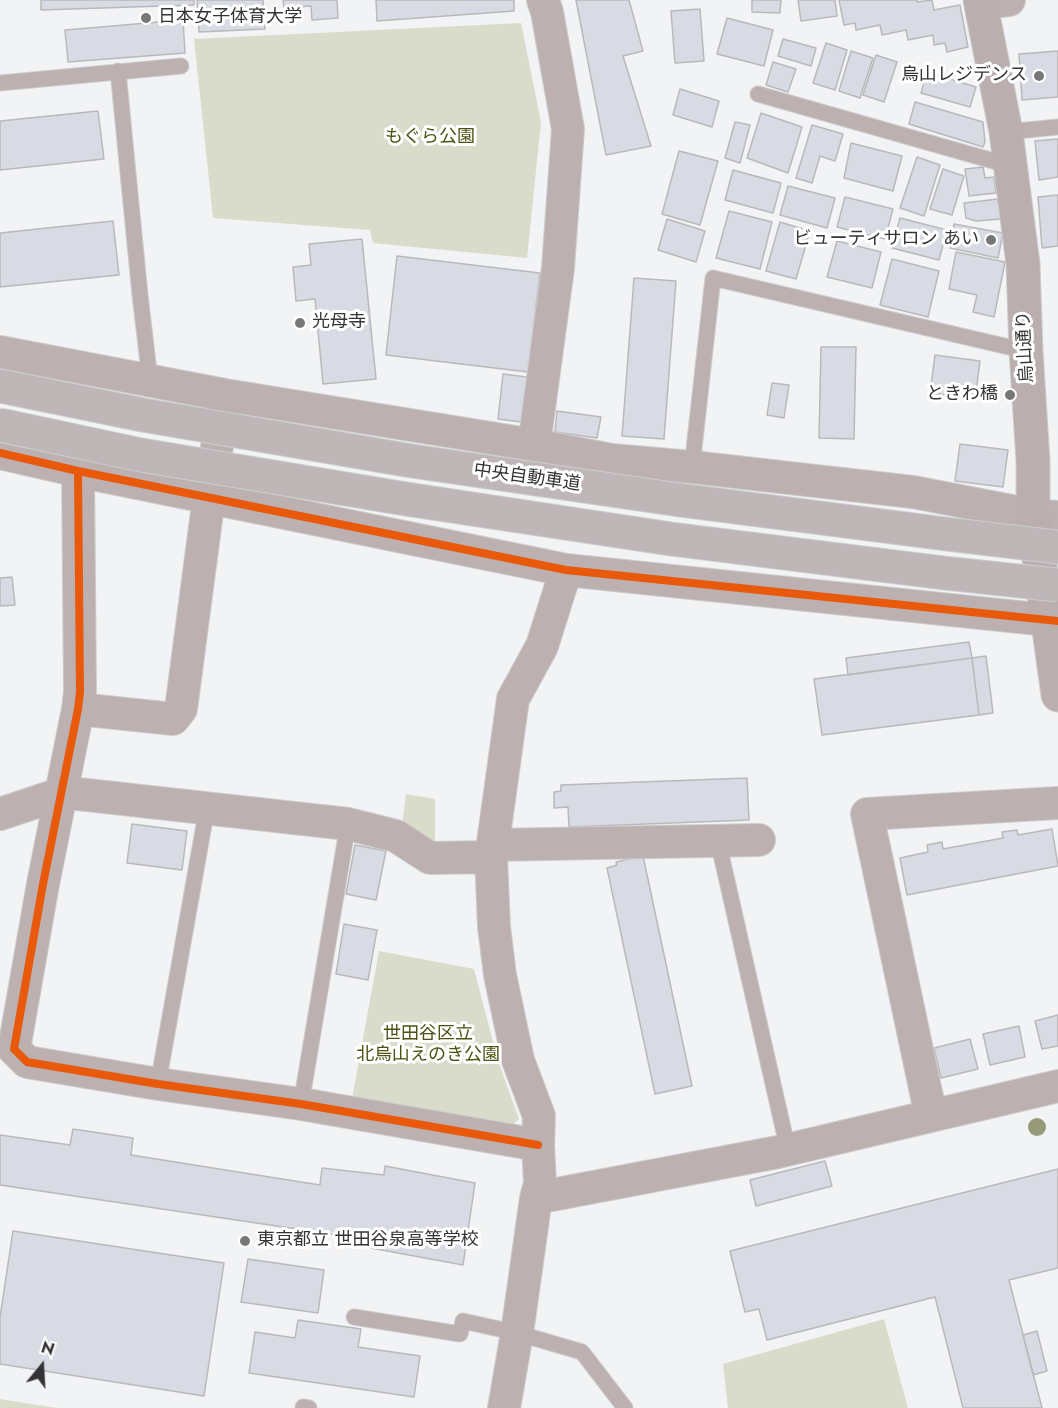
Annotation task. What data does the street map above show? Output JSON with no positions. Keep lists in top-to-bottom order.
{
  "streets": {
    "highway": ["中央自動車道"],
    "street": ["烏山通り"]
  },
  "parks": ["もぐら公園", "世田谷区立 北烏山えのき公園"],
  "places": [
    "日本女子体育大学",
    "烏山レジデンス",
    "ビューティサロン あい",
    "光母寺",
    "ときわ橋",
    "東京都立 世田谷泉高等学校"
  ],
  "north": "top"
}
